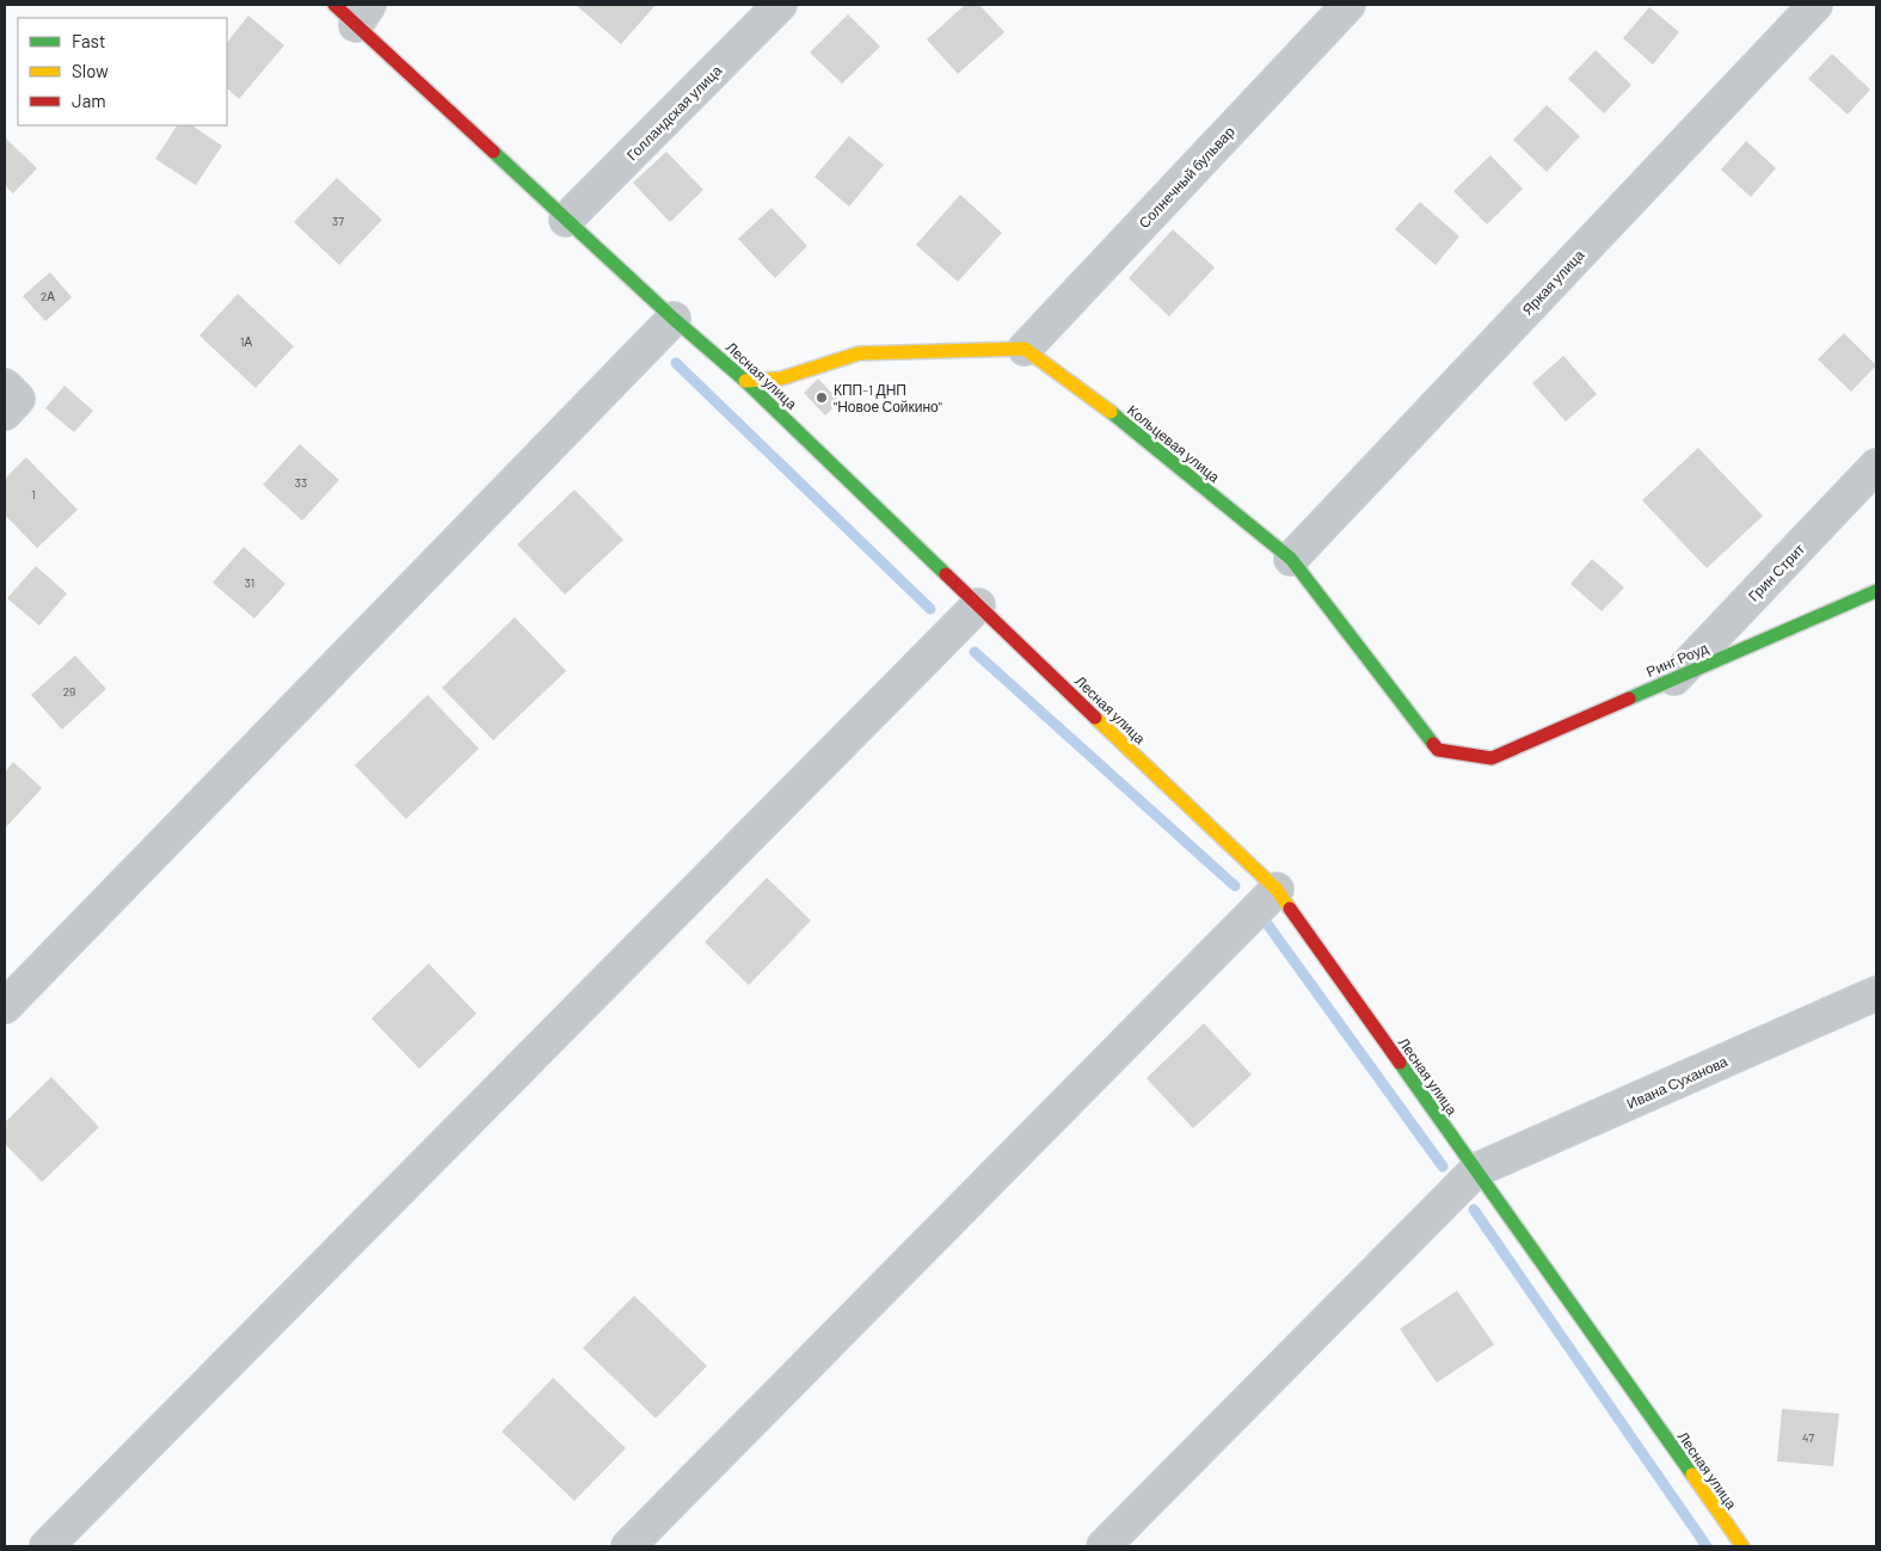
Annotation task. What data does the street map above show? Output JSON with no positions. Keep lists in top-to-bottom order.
{
  "streets": {
    "street": [
      "Голландская улица",
      "Солнечный бульвар",
      "Яркая улица",
      "Лесная улица",
      "Кольцевая улица",
      "Грин Стрит",
      "Ринг Роуд",
      "Ивана Суханова"
    ]
  },
  "crossings": [
    ["Голландская улица", "Лесная улица"],
    ["Солнечный бульвар", "Кольцевая улица"],
    ["Яркая улица", "Кольцевая улица"],
    ["Лесная улица", "Ивана Суханова"],
    ["Кольцевая улица", "Ринг Роуд"],
    ["Грин Стрит", "Ринг Роуд"]
  ],
  "places": ["КПП-1 ДНП \"Новое Сойкино\""],
  "house_numbers": [
    "37",
    "2А",
    "1А",
    "33",
    "1",
    "31",
    "29",
    "47"
  ],
  "legend": ["Fast", "Slow", "Jam"]
}
